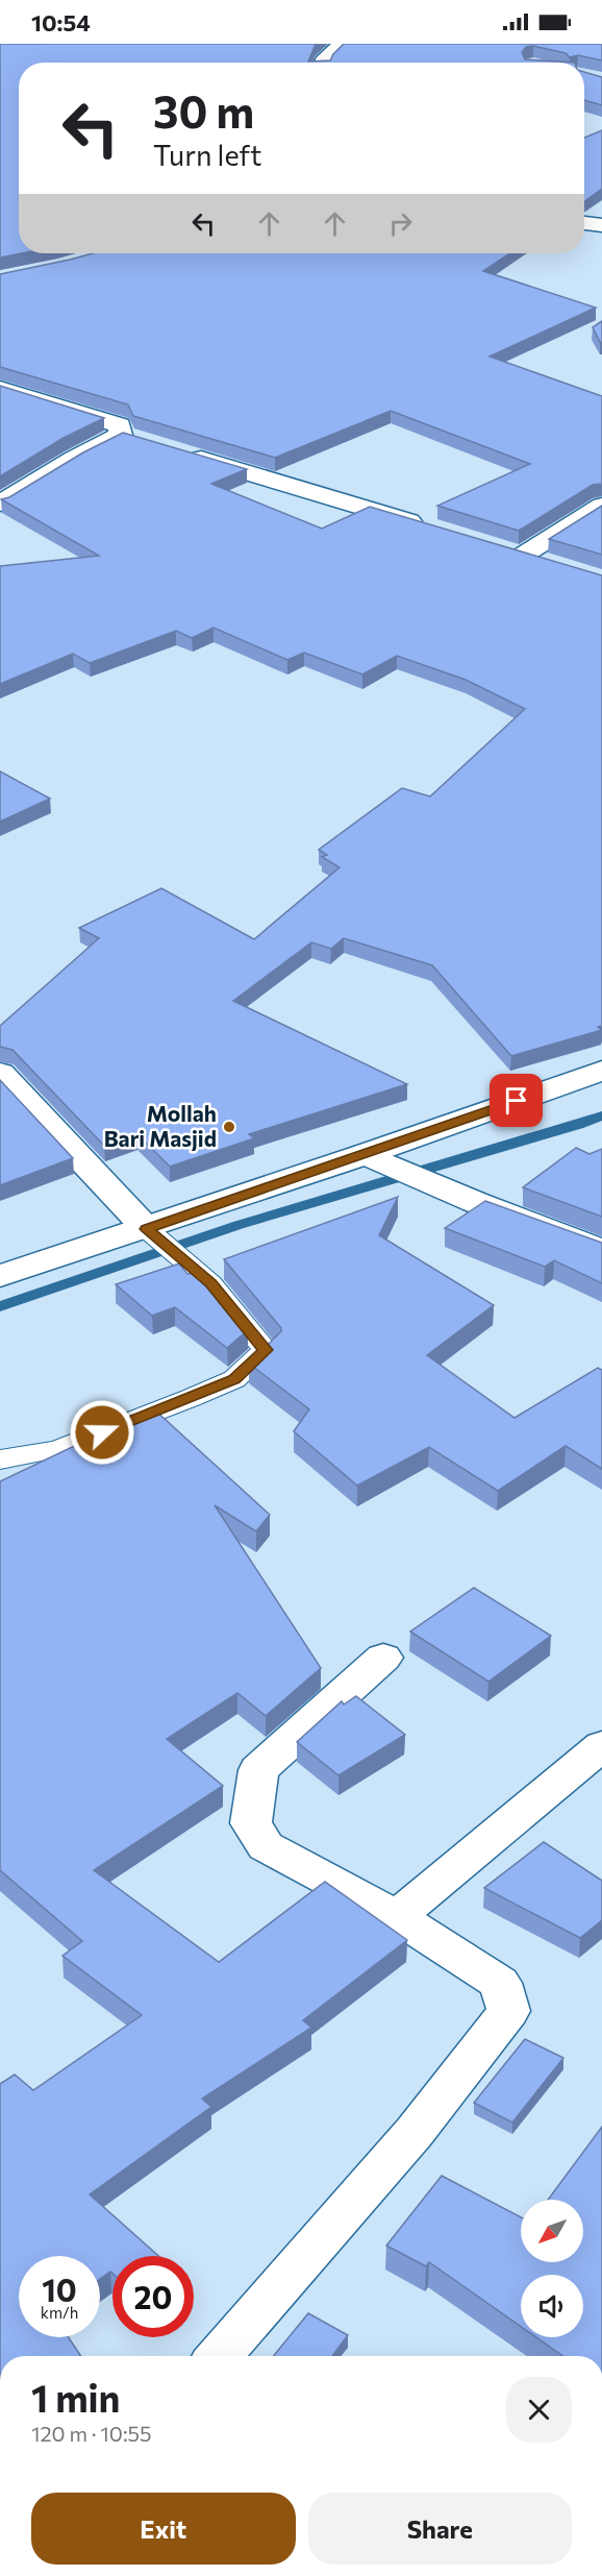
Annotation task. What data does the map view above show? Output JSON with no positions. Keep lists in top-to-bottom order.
{
  "places": ["Mollah Bari Masjid"],
  "north": "bottom left",
  "page": {
    "status": "10:54",
    "turn": ["30 m", "Turn left"],
    "speed": "10 km/h",
    "limit": "20",
    "heading": ["1 min", "120 m · 10:55"],
    "buttons": ["Exit", "Share"]
  }
}
